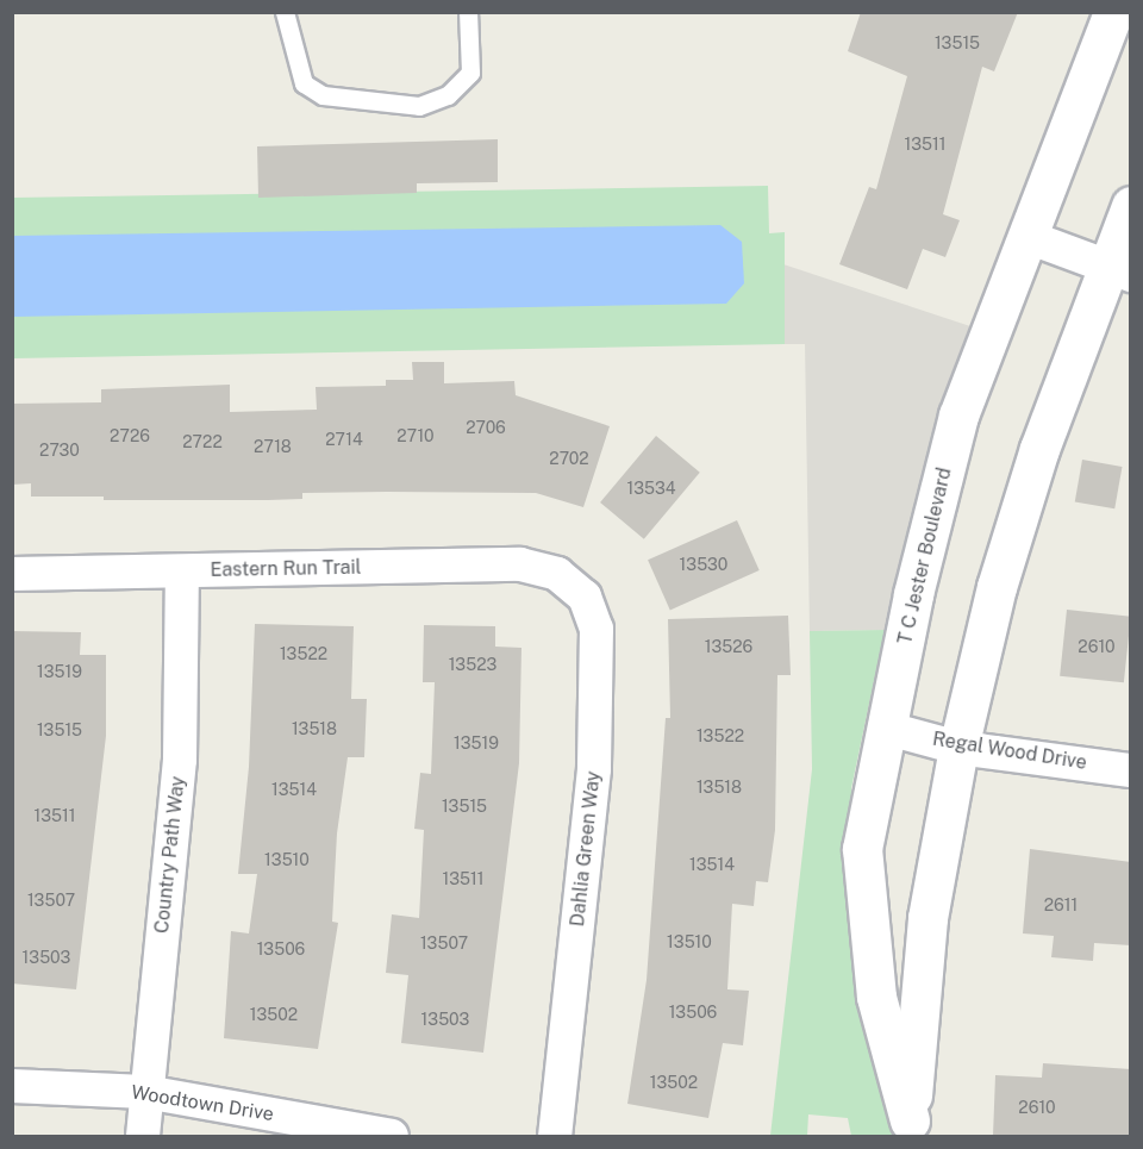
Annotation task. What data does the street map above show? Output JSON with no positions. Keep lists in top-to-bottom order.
{
  "streets": {
    "street": [
      "T C Jester Boulevard",
      "Eastern Run Trail",
      "Regal Wood Drive",
      "Dahlia Green Way",
      "Country Path Way",
      "Woodtown Drive"
    ]
  },
  "crossings": [
    ["T C Jester Boulevard", "Regal Wood Drive"],
    ["Eastern Run Trail", "Dahlia Green Way"],
    ["Eastern Run Trail", "Country Path Way"],
    ["Country Path Way", "Woodtown Drive"]
  ],
  "house_numbers": [
    "13515",
    "13511",
    "2706",
    "2726",
    "2710",
    "2714",
    "2722",
    "2718",
    "2730",
    "2702",
    "13534",
    "13530",
    "13526",
    "2610",
    "13522",
    "13523",
    "13519",
    "13518",
    "13515",
    "13522",
    "13519",
    "13518",
    "13514",
    "13515",
    "13511",
    "13510",
    "13514",
    "13511",
    "13507",
    "2611",
    "13510",
    "13507",
    "13506",
    "13503",
    "13506",
    "13502",
    "13503",
    "13502",
    "2610"
  ]
}
